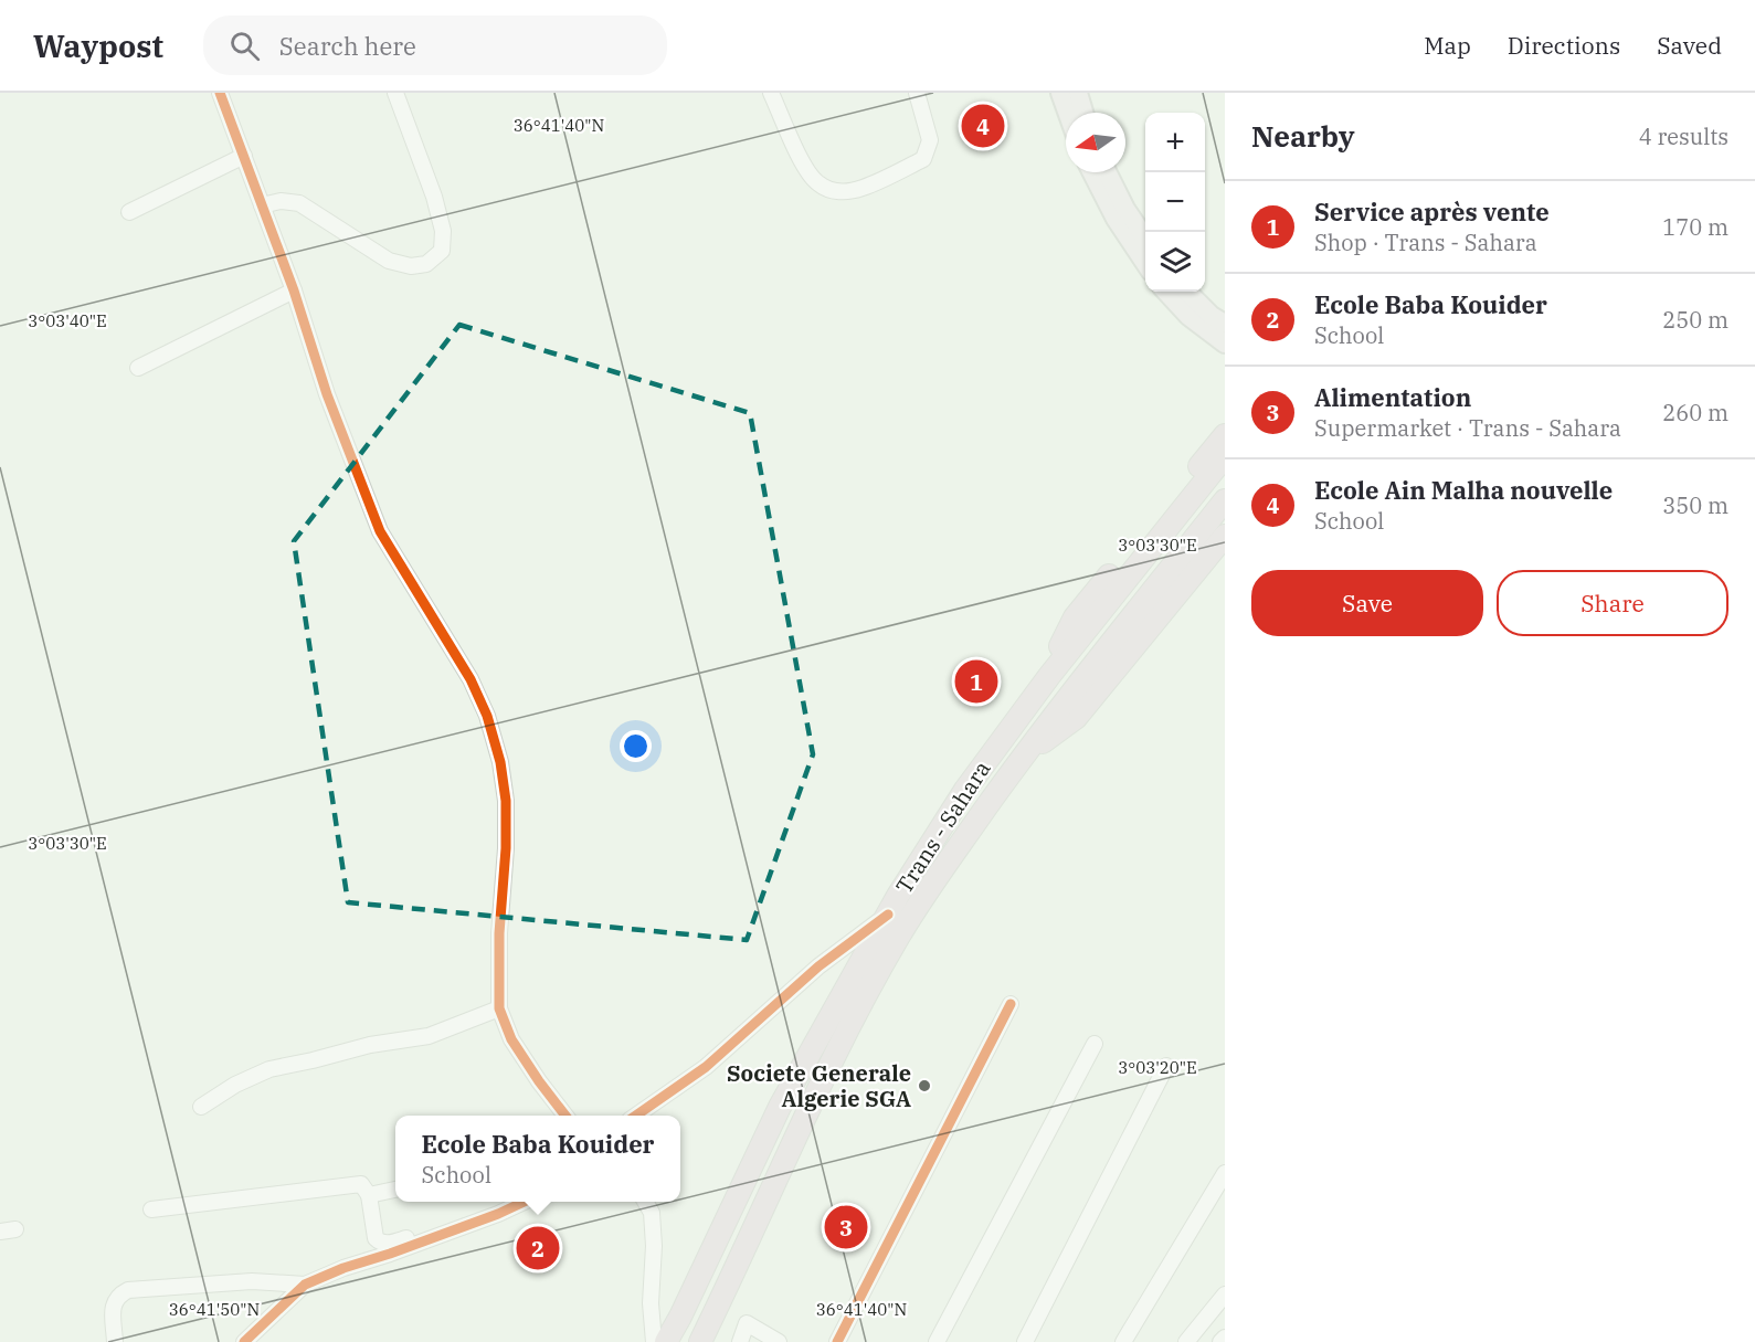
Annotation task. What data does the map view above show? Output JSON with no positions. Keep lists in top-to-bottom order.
{
  "streets": {
    "highway": ["Trans - Sahara"]
  },
  "places": ["Societe Generale Algerie SGA"],
  "north": "left",
  "page": {
    "header": "Waypost",
    "search": "Search here",
    "nav": ["Map", "Directions", "Saved"],
    "heading": ["Nearby", "4 results"],
    "pins": [
      "4",
      "1",
      "3",
      "2"
    ],
    "map_buttons": ["+", "−"],
    "list": [
      {
        "mark": "1",
        "name": "Service après vente",
        "note": "Shop · Trans - Sahara",
        "value": "170 m"
      },
      {
        "mark": "2",
        "name": "Ecole Baba Kouider",
        "note": "School",
        "value": "250 m"
      },
      {
        "mark": "3",
        "name": "Alimentation",
        "note": "Supermarket · Trans - Sahara",
        "value": "260 m"
      },
      {
        "mark": "4",
        "name": "Ecole Ain Malha nouvelle",
        "note": "School",
        "value": "350 m"
      }
    ],
    "buttons": ["Save", "Share"],
    "popup": ["Ecole Baba Kouider", "School"]
  },
  "coordinates": [
    "36°41'40\"N",
    "3°03'40\"E",
    "3°03'30\"E",
    "3°03'20\"E",
    "36°41'50\"N"
  ]
}
